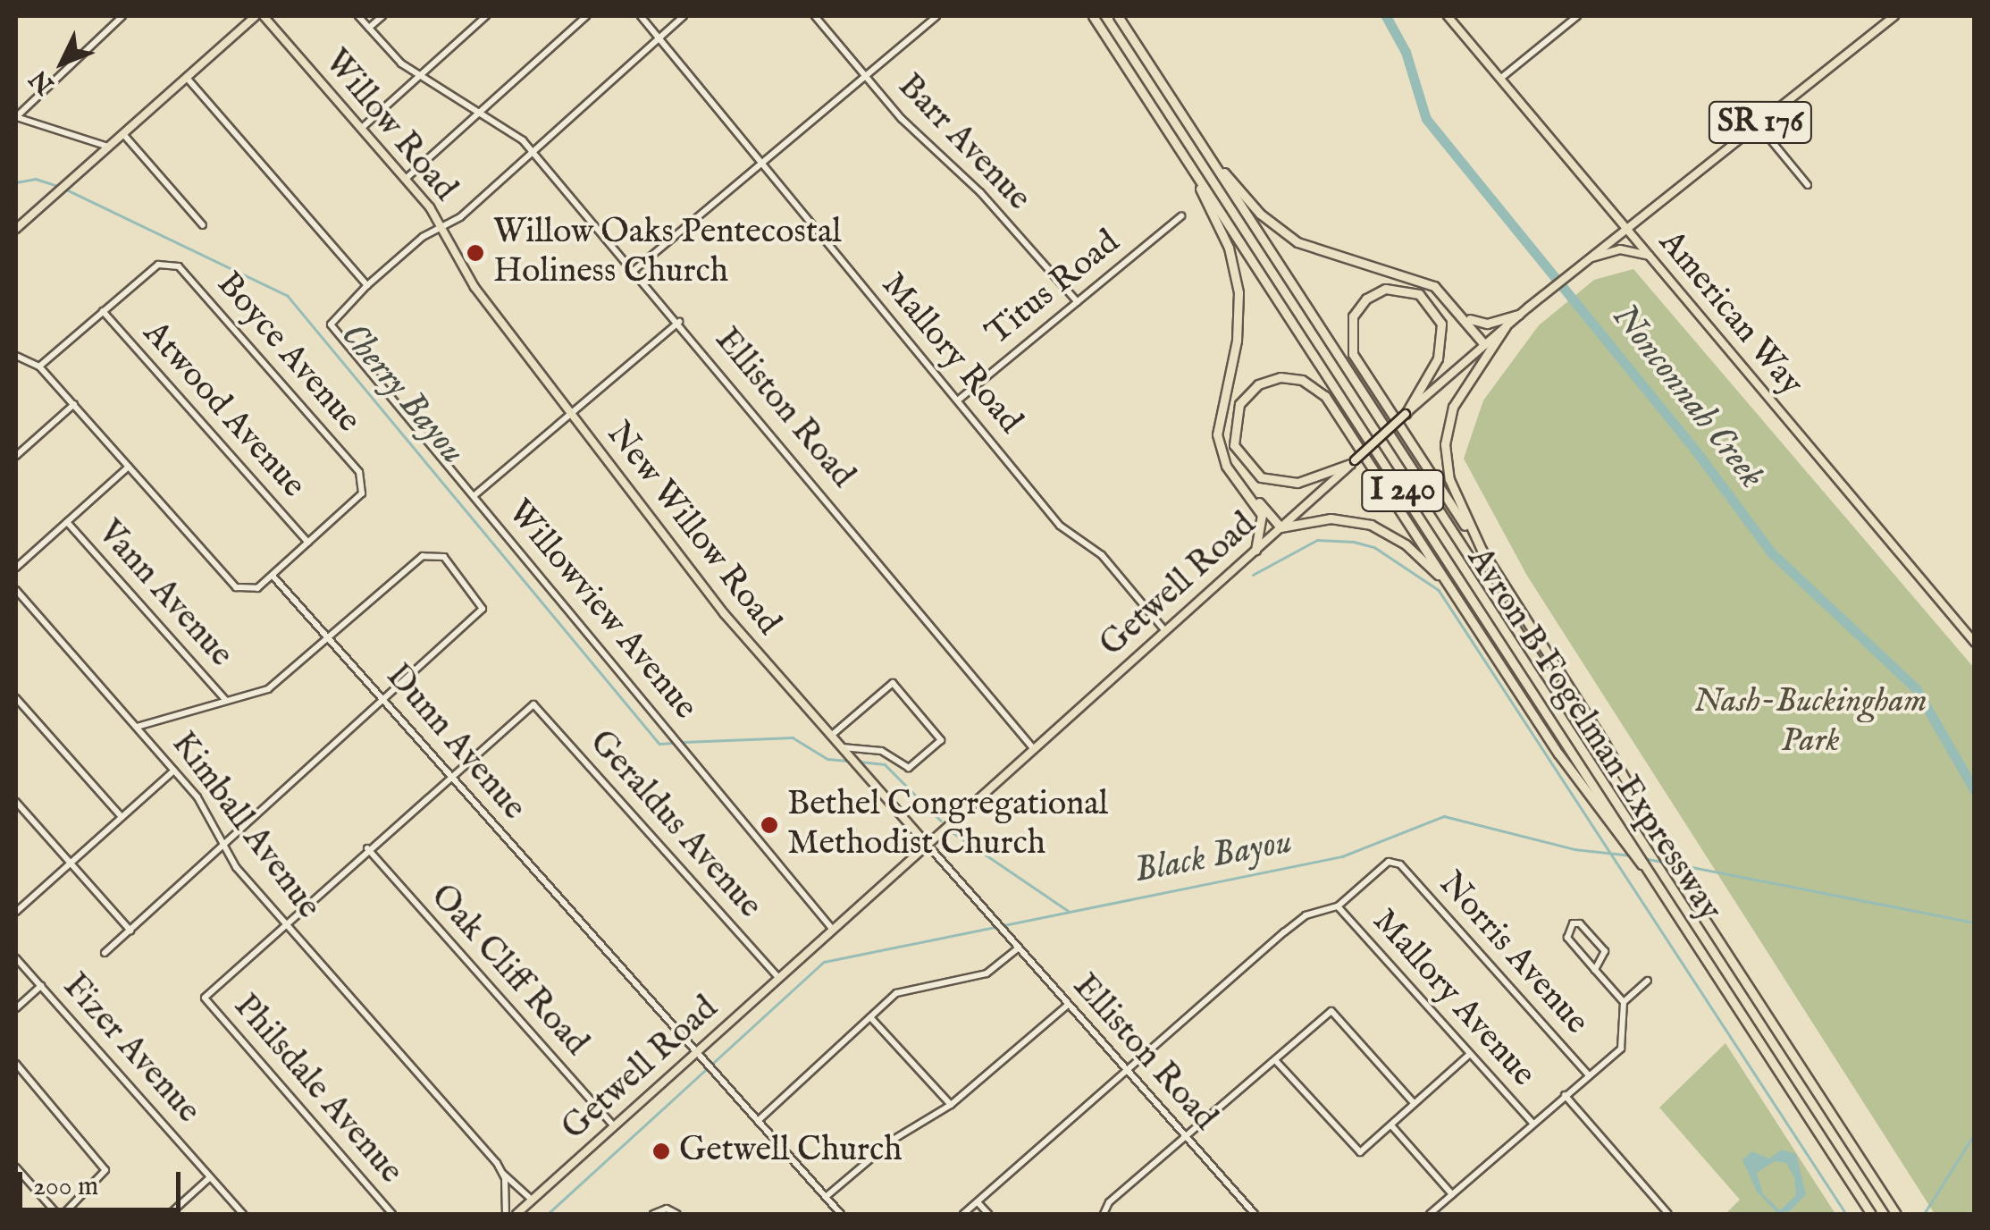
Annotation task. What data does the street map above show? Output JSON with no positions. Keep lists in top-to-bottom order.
{
  "streets": {
    "highway": ["I 240", "Avron B Fogelman Expressway"],
    "main road": [
      "SR 176",
      "Willow Road",
      "American Way",
      "New Willow Road",
      "Getwell Road"
    ],
    "street": [
      "Barr Avenue",
      "Titus Road",
      "Boyce Avenue",
      "Mallory Road",
      "Elliston Road",
      "Atwood Avenue",
      "Vann Avenue",
      "Willowview Avenue",
      "Dunn Avenue",
      "Geraldus Avenue",
      "Kimball Avenue",
      "Norris Avenue",
      "Oak Cliff Road",
      "Mallory Avenue",
      "Fizer Avenue",
      "Philsdale Avenue"
    ]
  },
  "crossings": [
    ["Willow Road", "New Willow Road"],
    ["Barr Avenue", "Titus Road"],
    ["Titus Road", "Mallory Road"],
    ["American Way", "Getwell Road"],
    ["Boyce Avenue", "Atwood Avenue"],
    ["Mallory Road", "Getwell Road"],
    ["Elliston Road", "New Willow Road"],
    ["Elliston Road", "Getwell Road"],
    ["New Willow Road", "Getwell Road"],
    ["Getwell Road", "Willowview Avenue"],
    ["Getwell Road", "Dunn Avenue"],
    ["Getwell Road", "Geraldus Avenue"],
    ["Getwell Road", "Kimball Avenue"],
    ["Getwell Road", "Oak Cliff Road"],
    ["Dunn Avenue", "Geraldus Avenue"],
    ["Kimball Avenue", "Philsdale Avenue"],
    ["Norris Avenue", "Mallory Avenue"]
  ],
  "water": ["Cherry Bayou", "Nonconnah Creek", "Black Bayou"],
  "parks": ["Nash-Buckingham Park"],
  "places": ["Willow Oaks Pentecostal Holiness Church", "Bethel Congregational Methodist Church", "Getwell Church"],
  "scale_bar": "200 m",
  "north": "bottom left"
}
